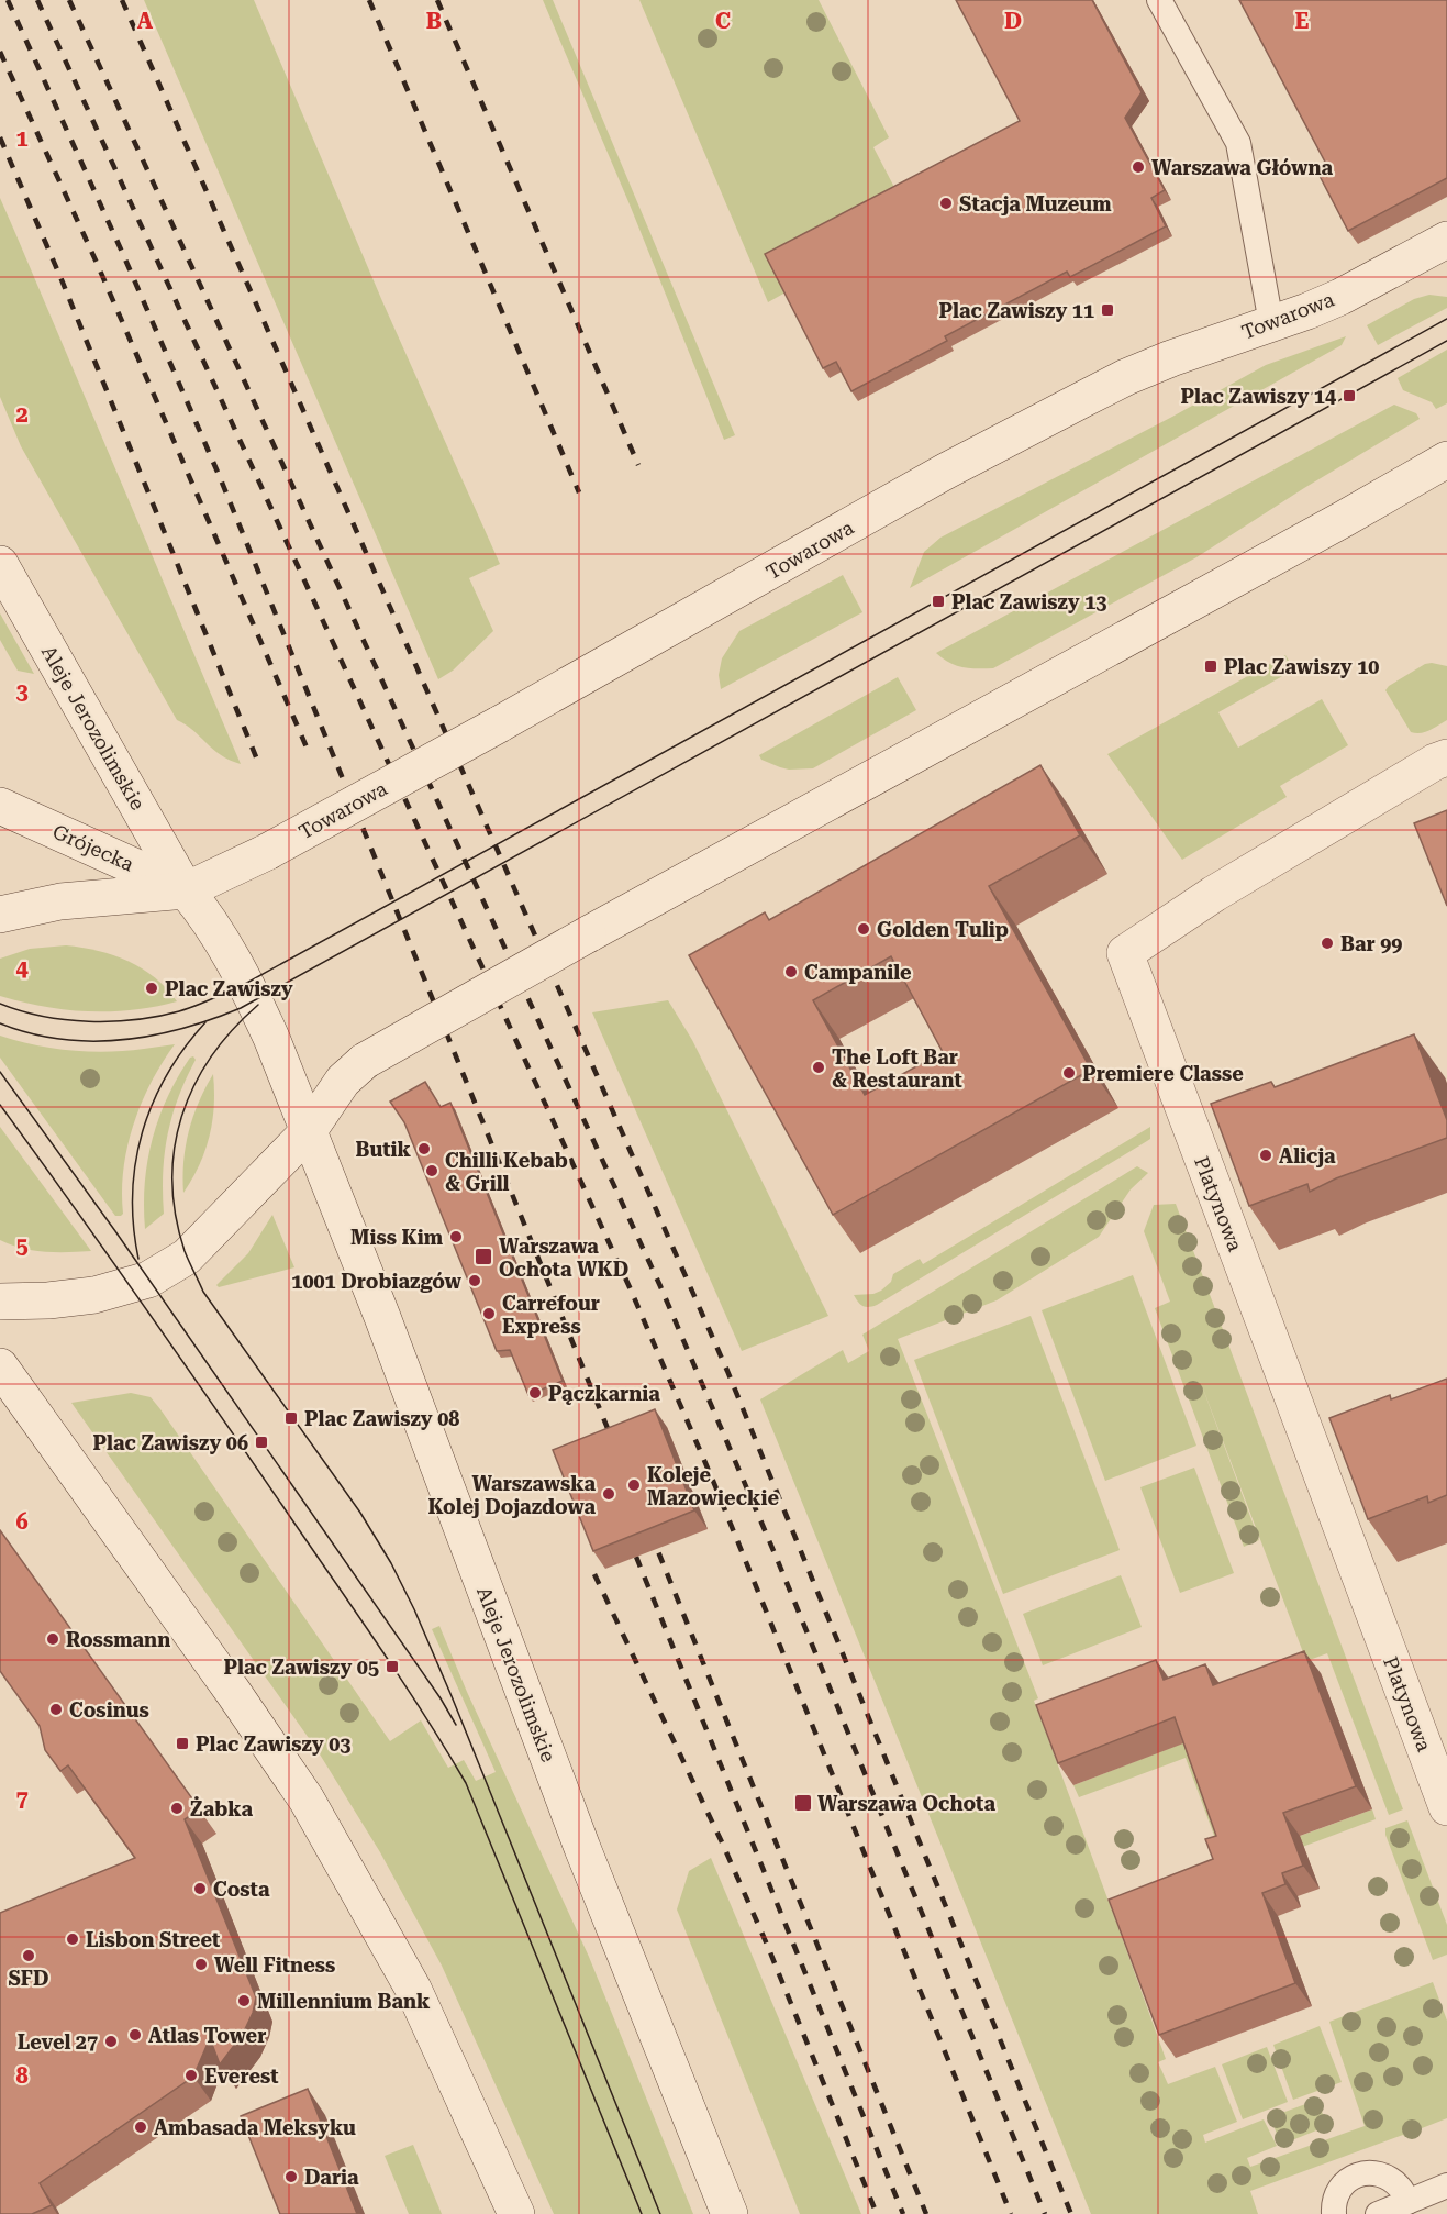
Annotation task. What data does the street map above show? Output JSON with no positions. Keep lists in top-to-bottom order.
{
  "streets": {
    "main road": [
      "Towarowa",
      "Aleje Jerozolimskie",
      "Grójecka",
      "Platynowa"
    ]
  },
  "crossings": [
    ["Towarowa", "Aleje Jerozolimskie"],
    ["Towarowa", "Grójecka"],
    ["Aleje Jerozolimskie", "Grójecka"]
  ],
  "places": {
    "other": [
      "Warszawa Główna",
      "Stacja Muzeum",
      "Golden Tulip",
      "Bar 99",
      "Campanile",
      "Plac Zawiszy",
      "The Loft Bar & Restaurant",
      "Premiere Classe",
      "Butik",
      "Alicja",
      "Chilli Kebab & Grill",
      "Miss Kim",
      "1001 Drobiazgów",
      "Carrefour Express",
      "Pączkarnia",
      "Koleje Mazowieckie",
      "Warszawska Kolej Dojazdowa",
      "Rossmann",
      "Cosinus",
      "Żabka",
      "Costa",
      "Lisbon Street",
      "SFD",
      "Well Fitness",
      "Millennium Bank",
      "Atlas Tower",
      "Level 27",
      "Everest",
      "Ambasada Meksyku",
      "Daria"
    ],
    "transit": [
      "Plac Zawiszy 11",
      "Plac Zawiszy 14",
      "Plac Zawiszy 13",
      "Plac Zawiszy 10",
      "Warszawa Ochota WKD",
      "Plac Zawiszy 08",
      "Plac Zawiszy 06",
      "Plac Zawiszy 05",
      "Plac Zawiszy 03",
      "Warszawa Ochota"
    ]
  },
  "grid": {
    "columns": [
      "A",
      "B",
      "C",
      "D",
      "E"
    ],
    "rows": [
      "1",
      "2",
      "3",
      "4",
      "5",
      "6",
      "7",
      "8"
    ]
  }
}
